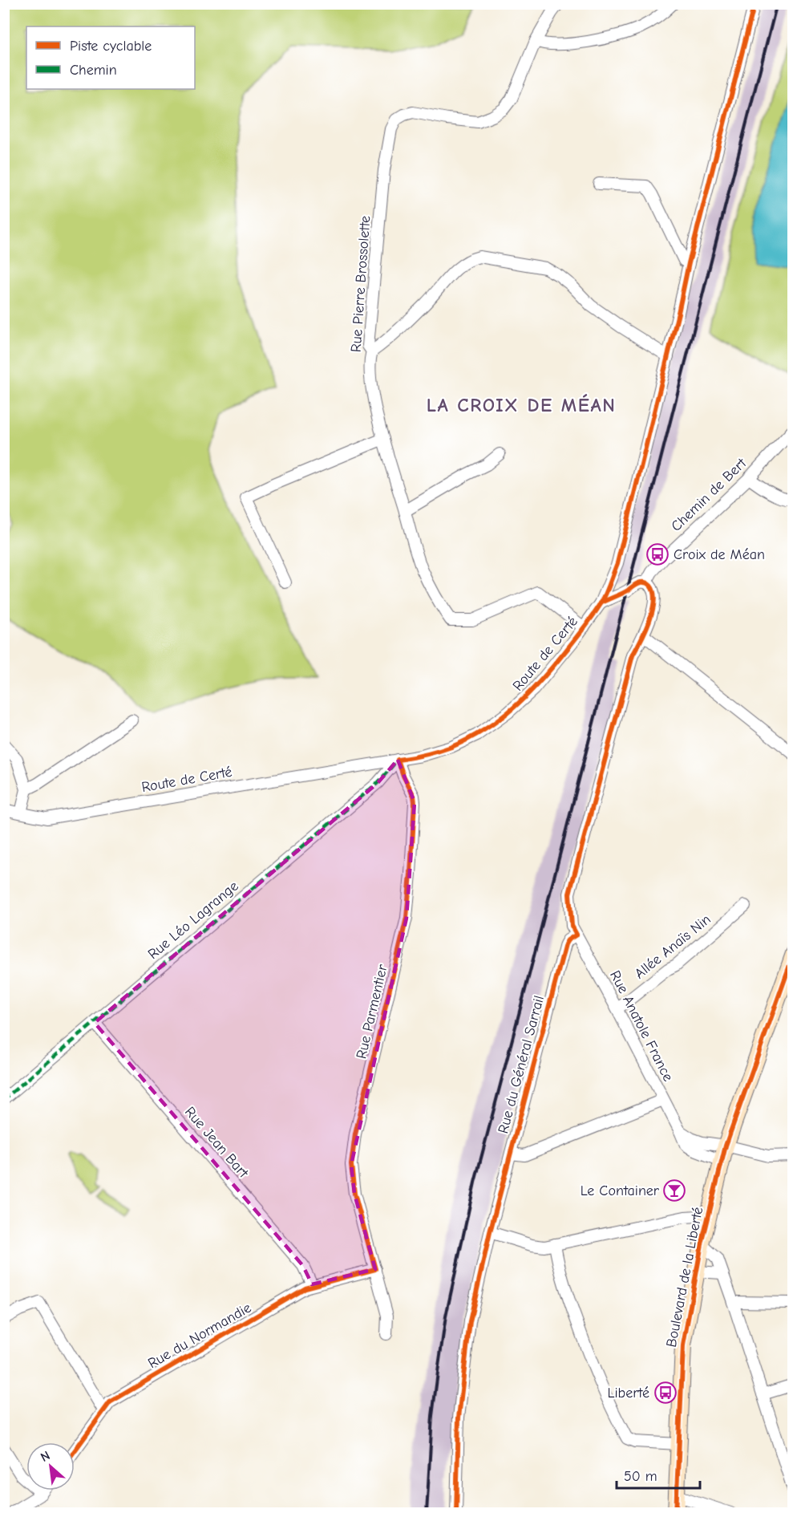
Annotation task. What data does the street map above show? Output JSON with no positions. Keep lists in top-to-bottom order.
{
  "streets": {
    "main road": ["Boulevard de la Liberté"],
    "street": [
      "Rue Pierre Brossolette",
      "Chemin de Bert",
      "Route de Certé",
      "Rue Léo Lagrange",
      "Allée Anaïs Nin",
      "Rue Parmentier",
      "Rue Anatole France",
      "Rue du Général Sarrail",
      "Rue Jean Bart",
      "Rue du Normandie"
    ]
  },
  "crossings": [
    ["Rue Pierre Brossolette", "Route de Certé"],
    ["Route de Certé", "Rue Léo Lagrange"],
    ["Route de Certé", "Rue Parmentier"],
    ["Rue Léo Lagrange", "Rue Parmentier"],
    ["Rue Léo Lagrange", "Rue Jean Bart"],
    ["Allée Anaïs Nin", "Rue Anatole France"],
    ["Rue Parmentier", "Rue du Normandie"],
    ["Rue Anatole France", "Rue du Général Sarrail"],
    ["Rue Anatole France", "Boulevard de la Liberté"],
    ["Rue Jean Bart", "Rue du Normandie"]
  ],
  "districts": ["LA CROIX DE MÉAN"],
  "places": {
    "bus stop": ["Croix de Méan", "Liberté"],
    "bar": ["Le Container"]
  },
  "legend": ["Piste cyclable", "Chemin"],
  "scale_bar": "50 m",
  "north": "top left"
}
